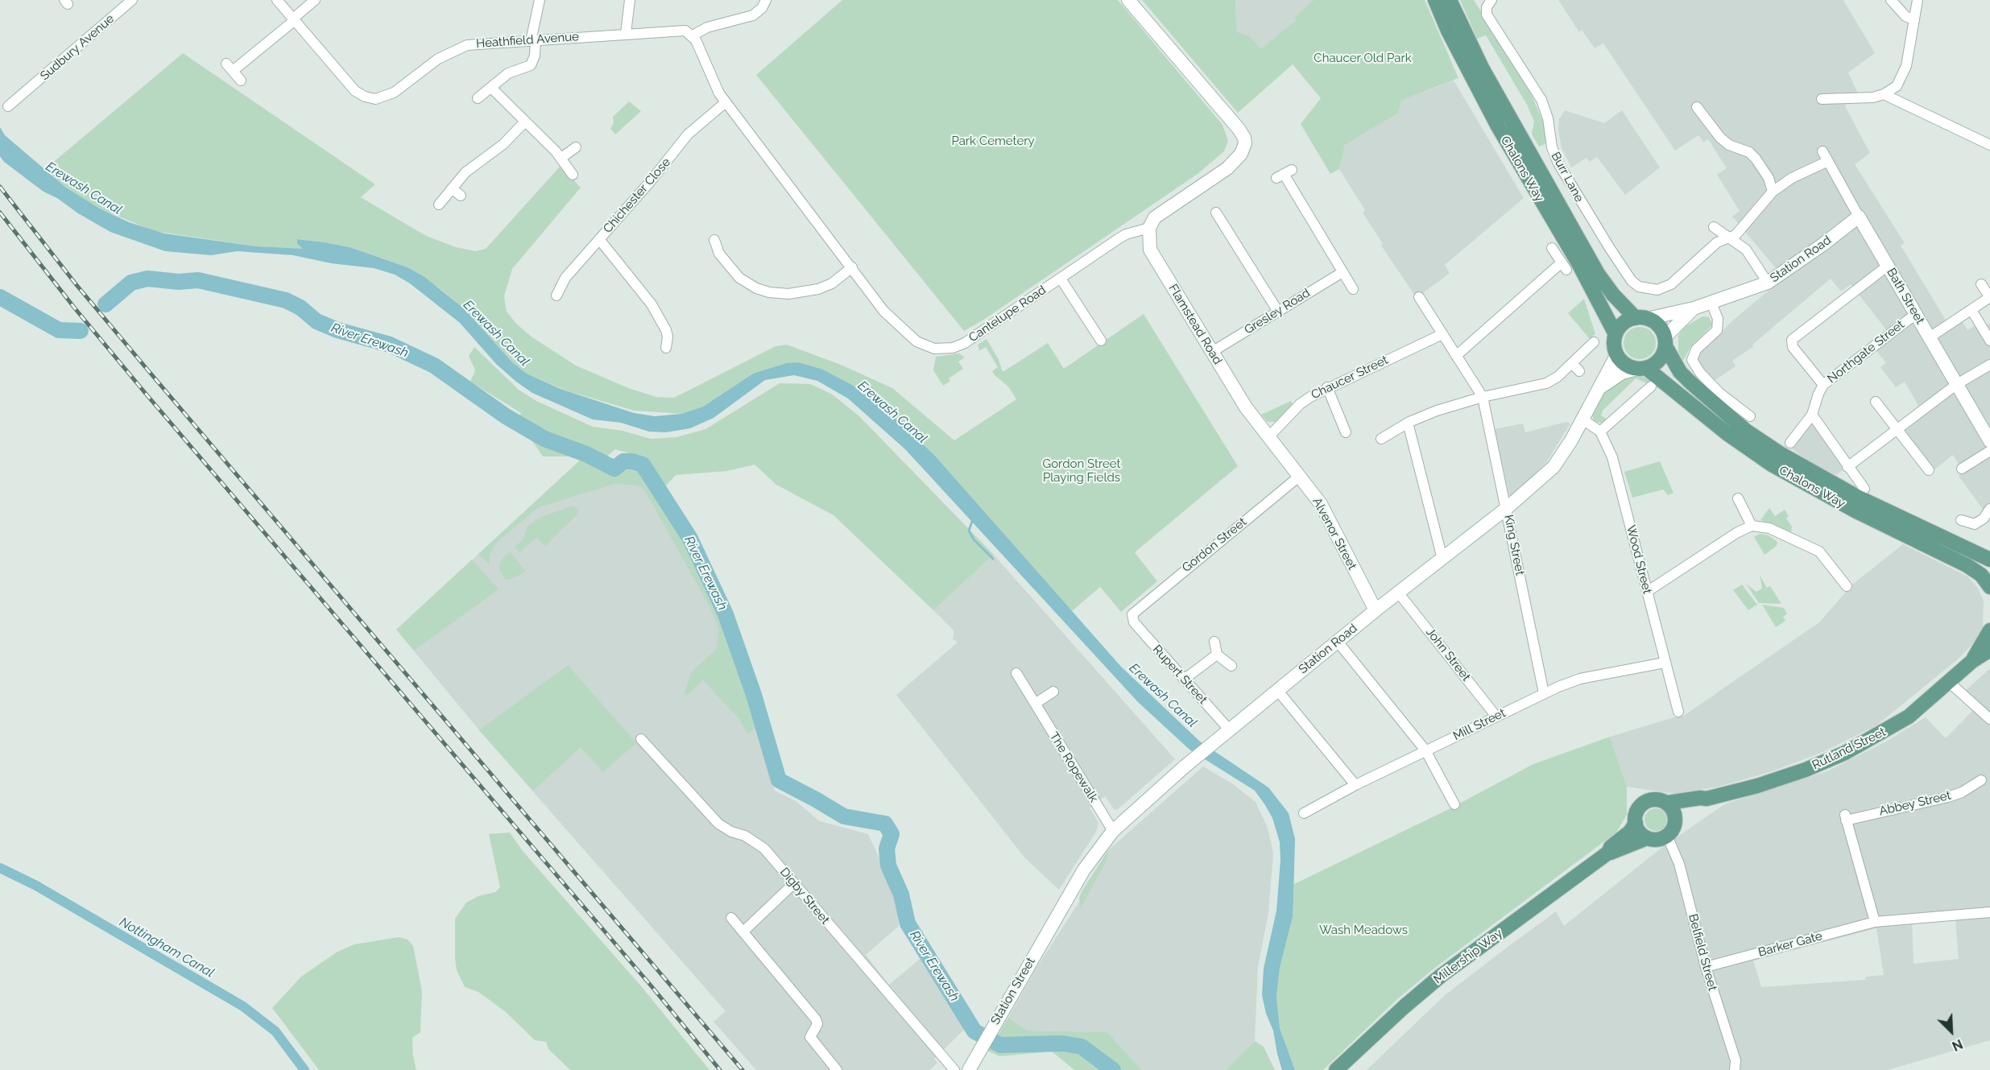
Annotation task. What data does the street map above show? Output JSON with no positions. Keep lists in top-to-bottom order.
{
  "streets": {
    "main road": ["Chalons Way", "Rutland Street", "Millership Way"],
    "street": [
      "Heathfield Avenue",
      "Sudbury Avenue",
      "Burr Lane",
      "Chichester Close",
      "Station Road",
      "Bath Street",
      "Gresley Road",
      "Cantelupe Road",
      "Flamstead Road",
      "Northgate Street",
      "Chaucer Street",
      "Alvenor Street",
      "Gordon Street",
      "King Street",
      "Wood Street",
      "John Street",
      "Rupert Street",
      "Mill Street",
      "The Ropewalk",
      "Abbey Street",
      "Digby Street",
      "Barker Gate",
      "Belfield Street",
      "Station Street"
    ]
  },
  "crossings": [
    ["Heathfield Avenue", "Cantelupe Road"],
    ["Chalons Way", "Station Road"],
    ["Chichester Close", "Cantelupe Road"],
    ["Station Road", "Bath Street"],
    ["Station Road", "Alvenor Street"],
    ["Station Road", "King Street"],
    ["Station Road", "Wood Street"],
    ["Station Road", "John Street"],
    ["Station Road", "Rupert Street"],
    ["Station Road", "The Ropewalk"],
    ["Station Road", "Station Street"],
    ["Bath Street", "Northgate Street"],
    ["Gresley Road", "Flamstead Road"],
    ["Cantelupe Road", "Flamstead Road"],
    ["Flamstead Road", "Alvenor Street"],
    ["Chaucer Street", "Alvenor Street"],
    ["Alvenor Street", "Gordon Street"],
    ["Gordon Street", "Rupert Street"],
    ["King Street", "Mill Street"],
    ["Wood Street", "Mill Street"],
    ["John Street", "Mill Street"],
    ["Rutland Street", "Belfield Street"],
    ["Rutland Street", "Millership Way"],
    ["Abbey Street", "Barker Gate"],
    ["Barker Gate", "Belfield Street"],
    ["Belfield Street", "Millership Way"]
  ],
  "water": ["Erewash Canal", "River Erewash", "Nottingham Canal"],
  "parks": [
    "Chaucer Old Park",
    "Park Cemetery",
    "Gordon Street Playing Fields",
    "Wash Meadows"
  ],
  "north": "bottom right"
}
